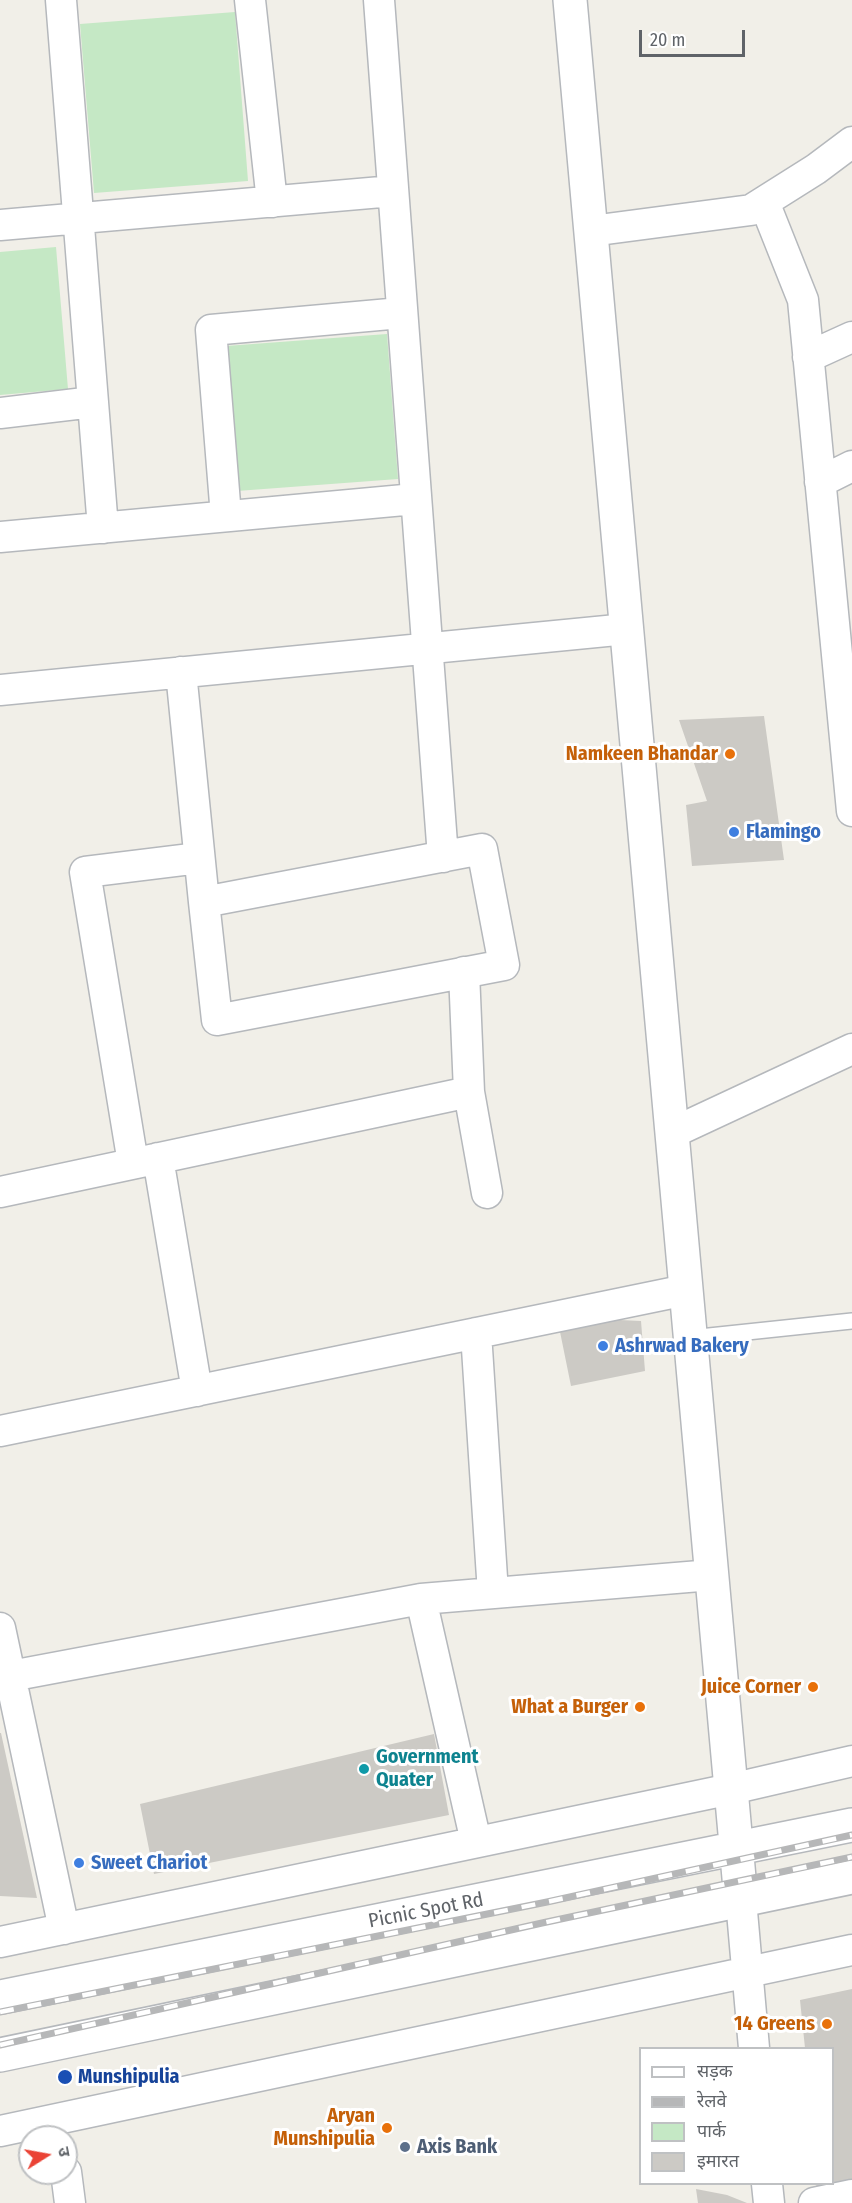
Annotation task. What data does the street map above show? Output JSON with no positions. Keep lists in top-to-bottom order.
{
  "streets": {
    "street": ["Picnic Spot Rd"]
  },
  "places": [
    "Namkeen Bhandar",
    "Flamingo",
    "Ashrwad Bakery",
    "Juice Corner",
    "What a Burger",
    "Government Quater",
    "Sweet Chariot",
    "14 Greens",
    "Munshipulia",
    "Aryan Munshipulia",
    "Axis Bank"
  ],
  "legend": [
    "सड़क",
    "रेलवे",
    "पार्क",
    "इमारत"
  ],
  "scale_bar": "20 m",
  "north": "right"
}
